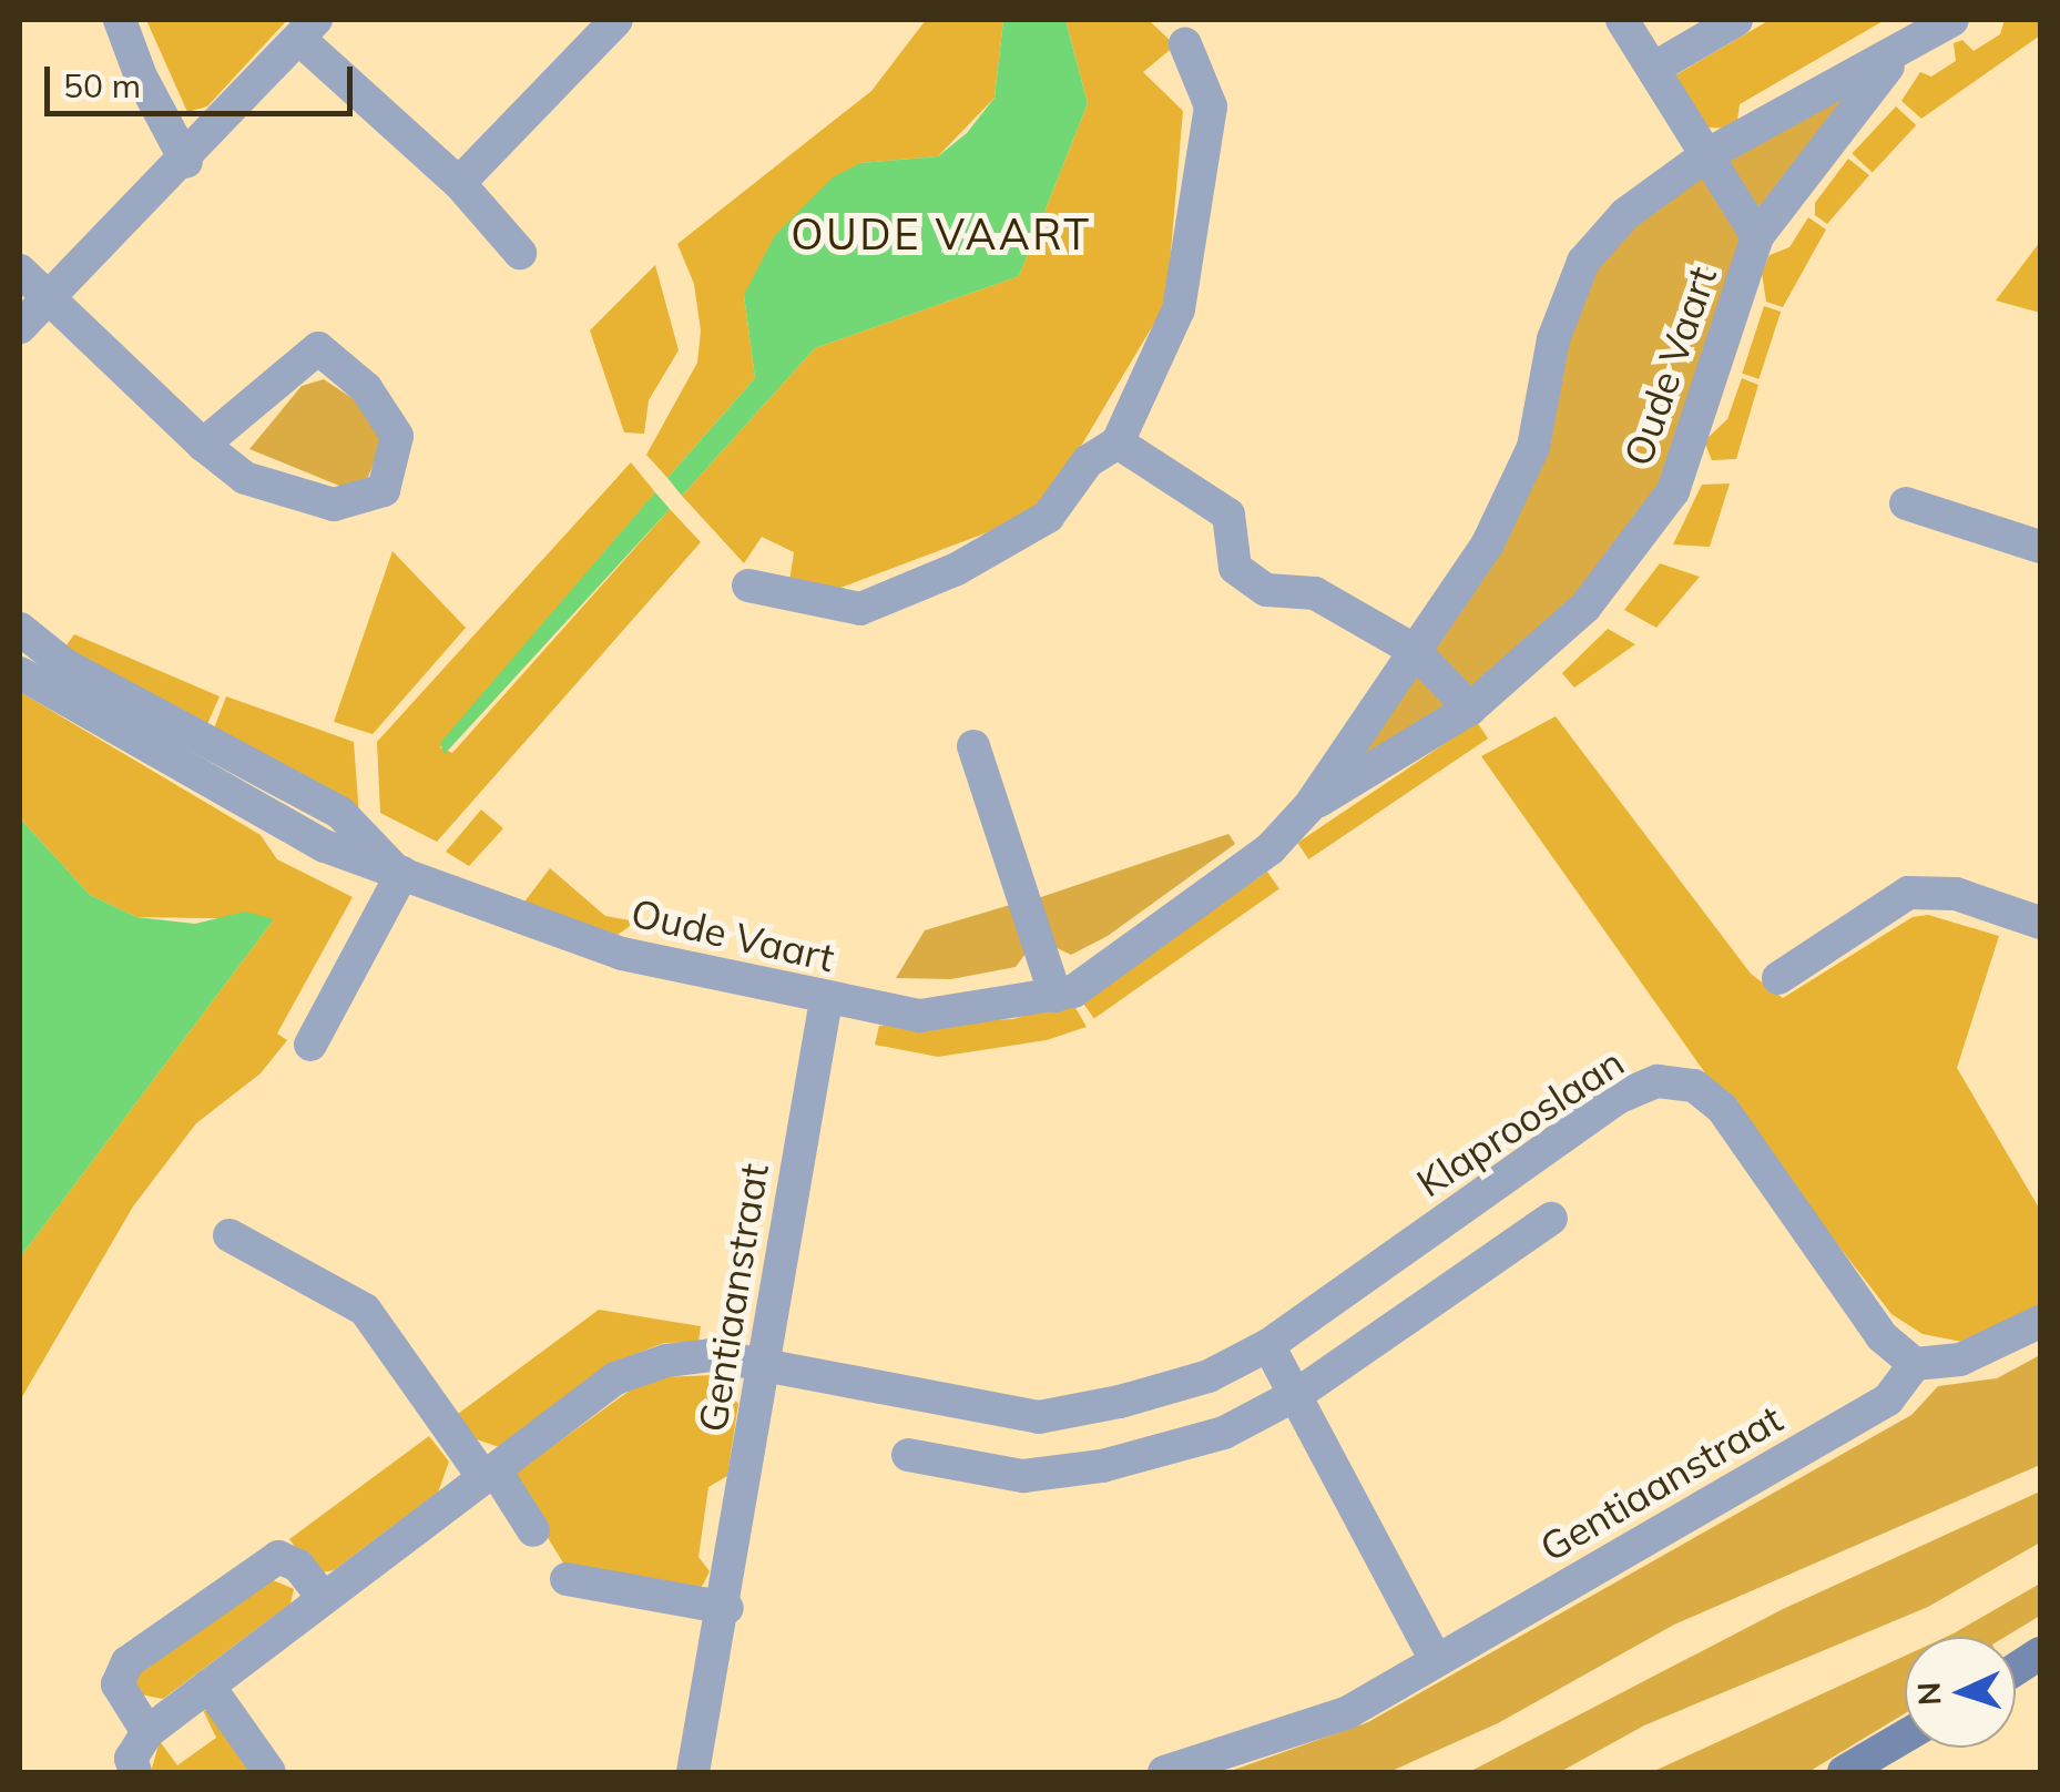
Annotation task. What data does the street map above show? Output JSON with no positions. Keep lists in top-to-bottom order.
{
  "streets": {
    "street": ["Oude Vaart", "Klaprooslaan", "Gentiaanstraat"]
  },
  "crossings": [
    ["Oude Vaart", "Gentiaanstraat"],
    ["Klaprooslaan", "Gentiaanstraat"]
  ],
  "districts": ["OUDE VAART"],
  "scale_bar": "50 m",
  "north": "left"
}
